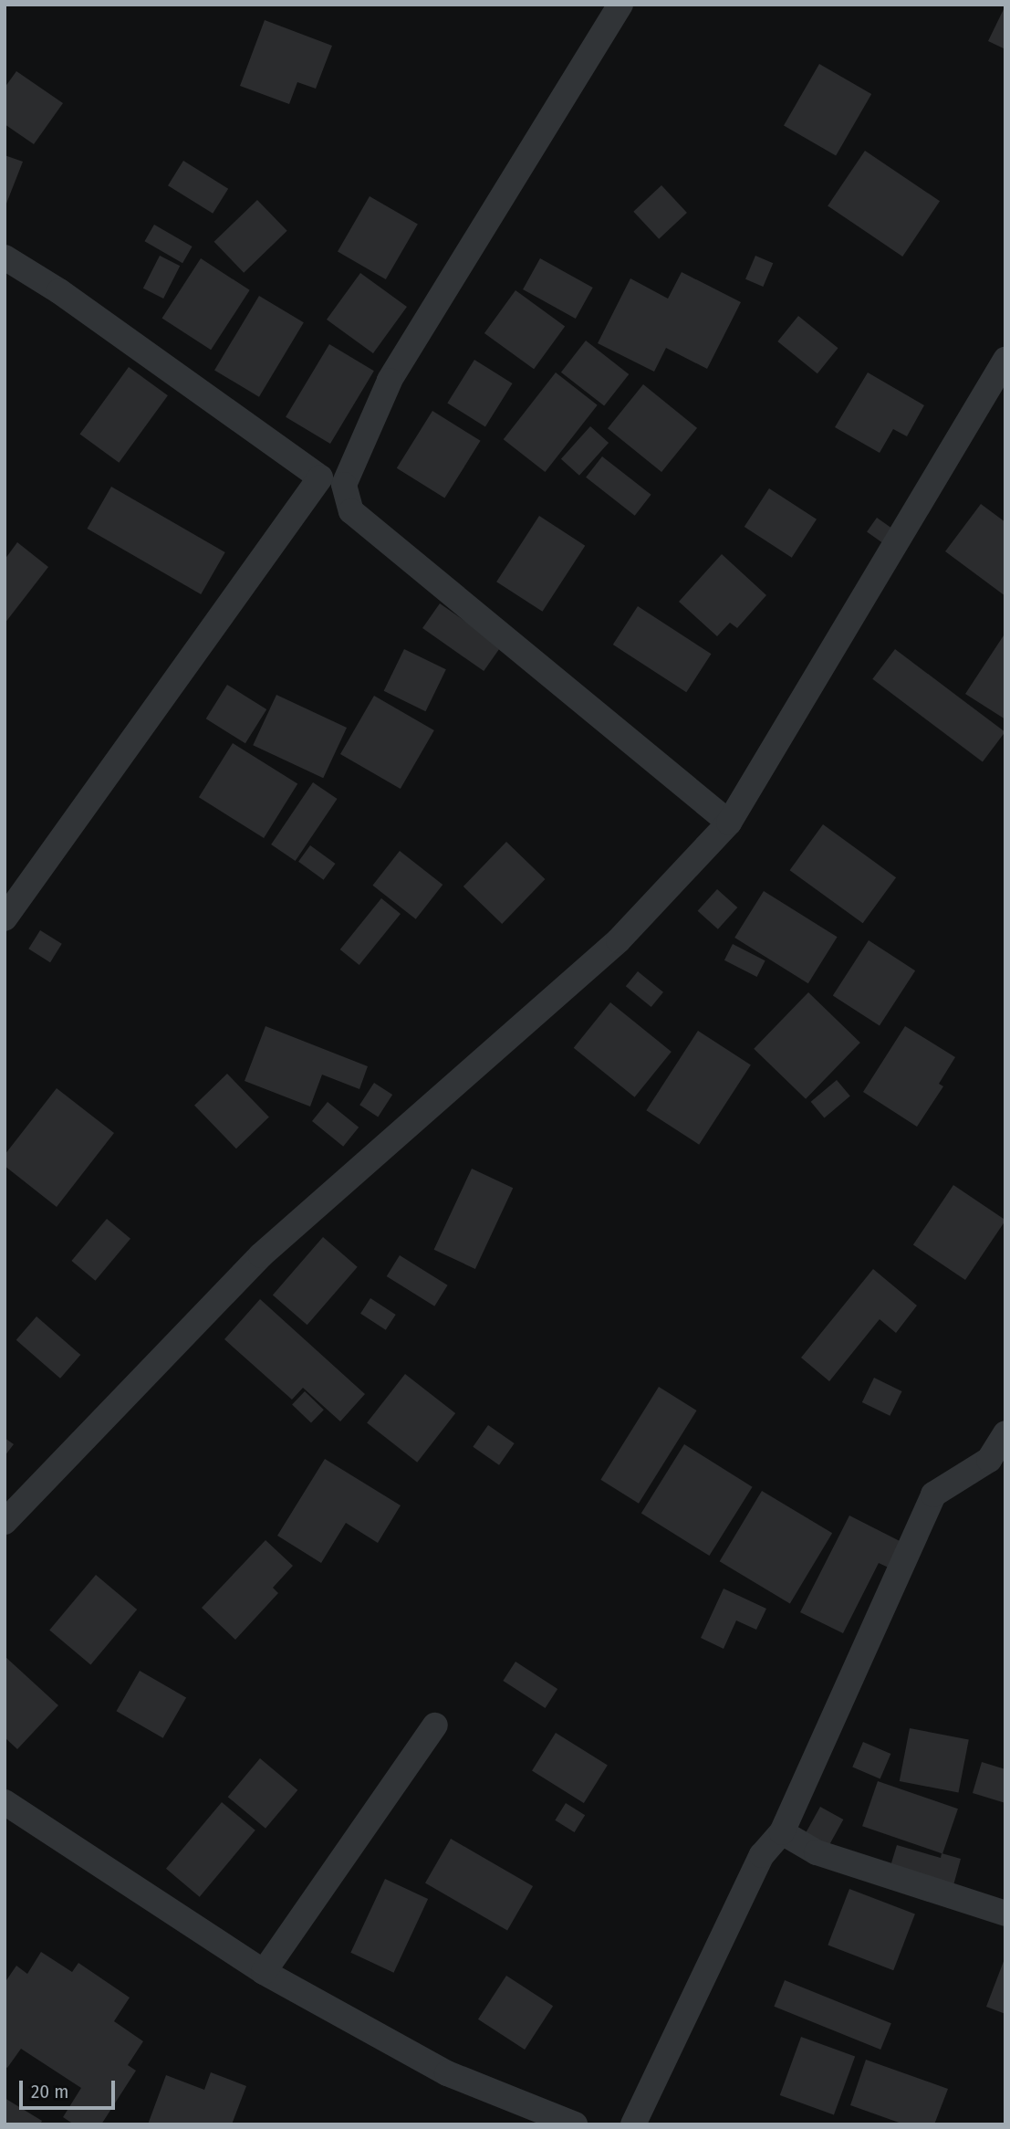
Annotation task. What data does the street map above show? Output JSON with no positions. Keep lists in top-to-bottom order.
{
  "scale_bar": "20 m"
}
